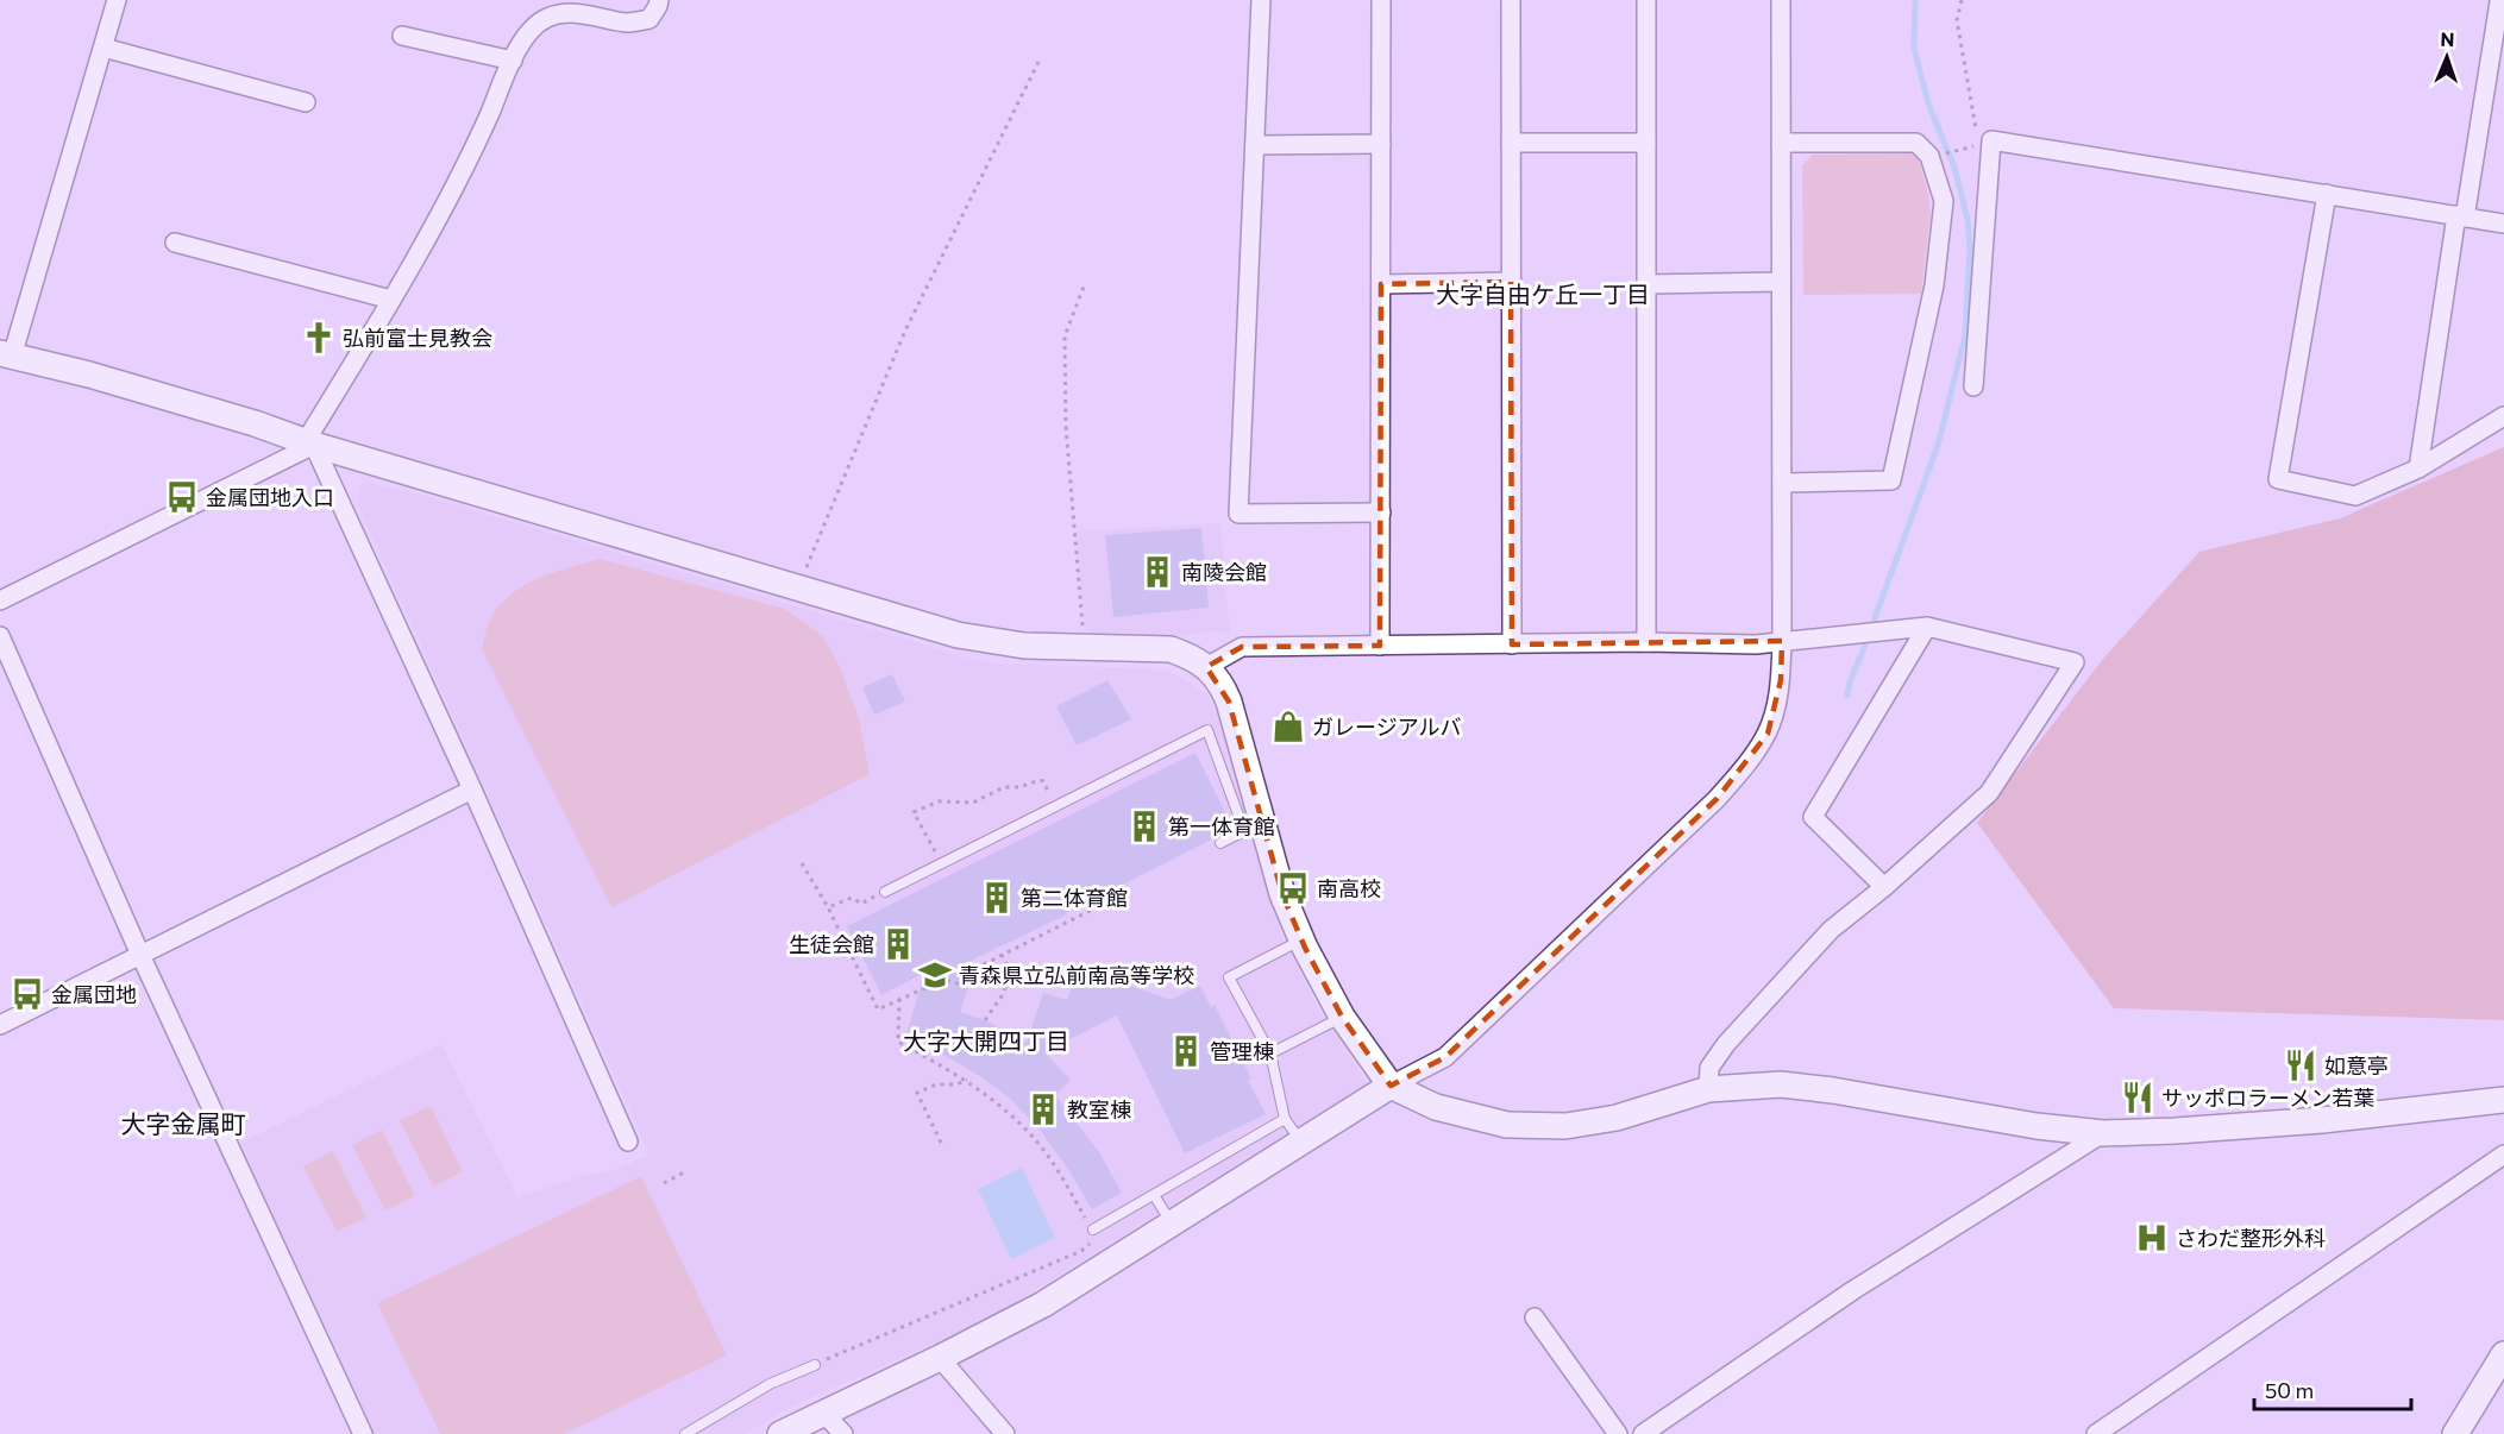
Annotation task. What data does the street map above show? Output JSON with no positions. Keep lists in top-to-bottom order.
{
  "districts": ["大字自由ケ丘一丁目", "大字大開四丁目", "大字金属町"],
  "places": {
    "church": ["弘前富士見教会"],
    "bus stop": ["金属団地入口", "南高校", "金属団地"],
    "building": [
      "南陵会館",
      "第一体育館",
      "第二体育館",
      "生徒会館",
      "管理棟",
      "教室棟"
    ],
    "shop": ["ガレージアルバ"],
    "school or university": ["青森県立弘前南高等学校"],
    "restaurant": ["如意亭", "サッポロラーメン若葉"],
    "hospital": ["さわだ整形外科"]
  },
  "scale_bar": "50 m",
  "north": "top"
}
